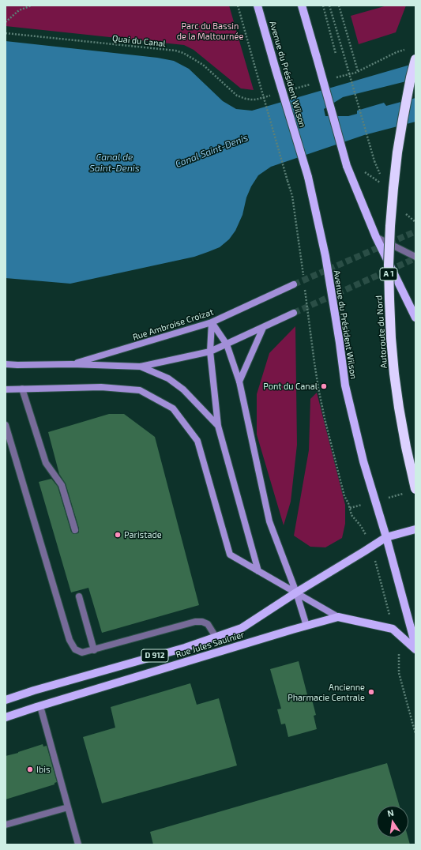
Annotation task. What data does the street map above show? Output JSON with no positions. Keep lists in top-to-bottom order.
{
  "streets": {
    "highway": ["A 1", "Autoroute du Nord"],
    "main road": [
      "Avenue du Président Wilson",
      "Rue Ambroise Croizat",
      "Rue Jules Saulnier",
      "D 912"
    ],
    "path": ["Quai du Canal"]
  },
  "crossings": [
    ["Avenue du Président Wilson", "Rue Jules Saulnier"],
    ["Avenue du Président Wilson", "D 912"],
    ["Rue Jules Saulnier", "D 912"]
  ],
  "water": ["Canal Saint-Denis", "Canal de Saint-Denis"],
  "parks": ["Parc du Bassin de la Maltournée"],
  "places": [
    "Pont du Canal",
    "Paristade",
    "Ancienne Pharmacie Centrale",
    "Ibis"
  ],
  "north": "top"
}
